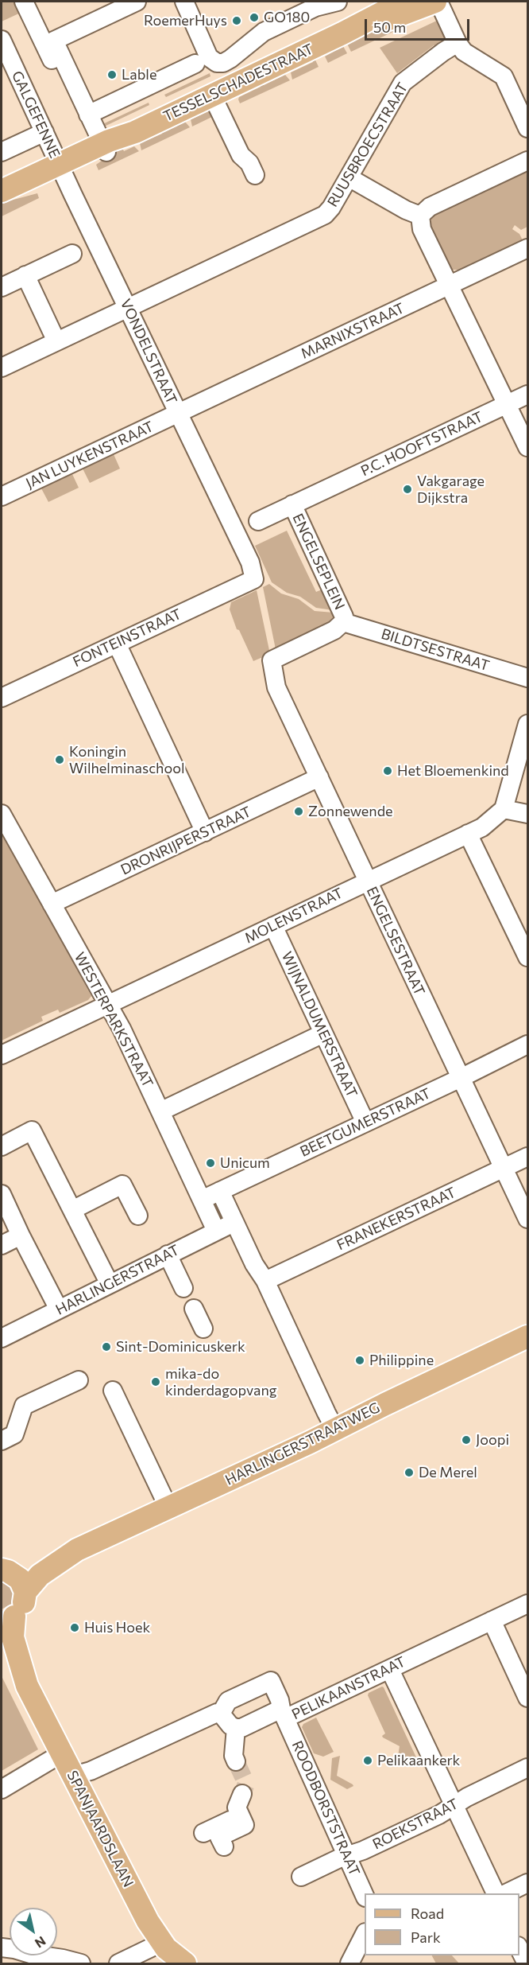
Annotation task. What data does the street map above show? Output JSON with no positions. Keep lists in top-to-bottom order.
{
  "streets": {
    "main road": ["TESSELSCHADESTRAAT", "HARLINGERSTRAATWEG", "SPANJAARDSLAAN"],
    "street": [
      "GALGEFENNE",
      "RUUSBROECSTRAAT",
      "MARNIXSTRAAT",
      "VONDELSTRAAT",
      "P.C. HOOFTSTRAAT",
      "JAN LUYKENSTRAAT",
      "ENGELSEPLEIN",
      "FONTEINSTRAAT",
      "BILDTSESTRAAT",
      "DRONRIJPERSTRAAT",
      "MOLENSTRAAT",
      "ENGELSESTRAAT",
      "WESTERPARKSTRAAT",
      "WIJNALDUMERSTRAAT",
      "BEETGUMERSTRAAT",
      "FRANEKERSTRAAT",
      "HARLINGERSTRAAT",
      "PELIKAANSTRAAT",
      "ROODBORSTSTRAAT",
      "ROEKSTRAAT"
    ]
  },
  "crossings": [
    ["TESSELSCHADESTRAAT", "GALGEFENNE"],
    ["TESSELSCHADESTRAAT", "VONDELSTRAAT"],
    ["GALGEFENNE", "VONDELSTRAAT"],
    ["RUUSBROECSTRAAT", "VONDELSTRAAT"],
    ["MARNIXSTRAAT", "VONDELSTRAAT"],
    ["MARNIXSTRAAT", "JAN LUYKENSTRAAT"],
    ["VONDELSTRAAT", "JAN LUYKENSTRAAT"],
    ["VONDELSTRAAT", "FONTEINSTRAAT"],
    ["P.C. HOOFTSTRAAT", "ENGELSEPLEIN"],
    ["ENGELSEPLEIN", "BILDTSESTRAAT"],
    ["ENGELSEPLEIN", "ENGELSESTRAAT"],
    ["DRONRIJPERSTRAAT", "ENGELSESTRAAT"],
    ["DRONRIJPERSTRAAT", "WESTERPARKSTRAAT"],
    ["MOLENSTRAAT", "ENGELSESTRAAT"],
    ["MOLENSTRAAT", "WESTERPARKSTRAAT"],
    ["MOLENSTRAAT", "WIJNALDUMERSTRAAT"],
    ["ENGELSESTRAAT", "BEETGUMERSTRAAT"],
    ["ENGELSESTRAAT", "FRANEKERSTRAAT"],
    ["WESTERPARKSTRAAT", "BEETGUMERSTRAAT"],
    ["WESTERPARKSTRAAT", "HARLINGERSTRAAT"],
    ["WIJNALDUMERSTRAAT", "BEETGUMERSTRAAT"],
    ["HARLINGERSTRAATWEG", "SPANJAARDSLAAN"],
    ["PELIKAANSTRAAT", "ROODBORSTSTRAAT"],
    ["ROODBORSTSTRAAT", "ROEKSTRAAT"]
  ],
  "places": [
    "GO180",
    "RoemerHuys",
    "Lable",
    "Vakgarage Dijkstra",
    "Koningin Wilhelminaschool",
    "Het Bloemenkind",
    "Zonnewende",
    "Unicum",
    "Sint-Dominicuskerk",
    "Philippine",
    "mika-do kinderdagopvang",
    "Joopi",
    "De Merel",
    "Huis Hoek",
    "Pelikaankerk"
  ],
  "legend": ["Road", "Park"],
  "scale_bar": "50 m",
  "north": "bottom right"
}
